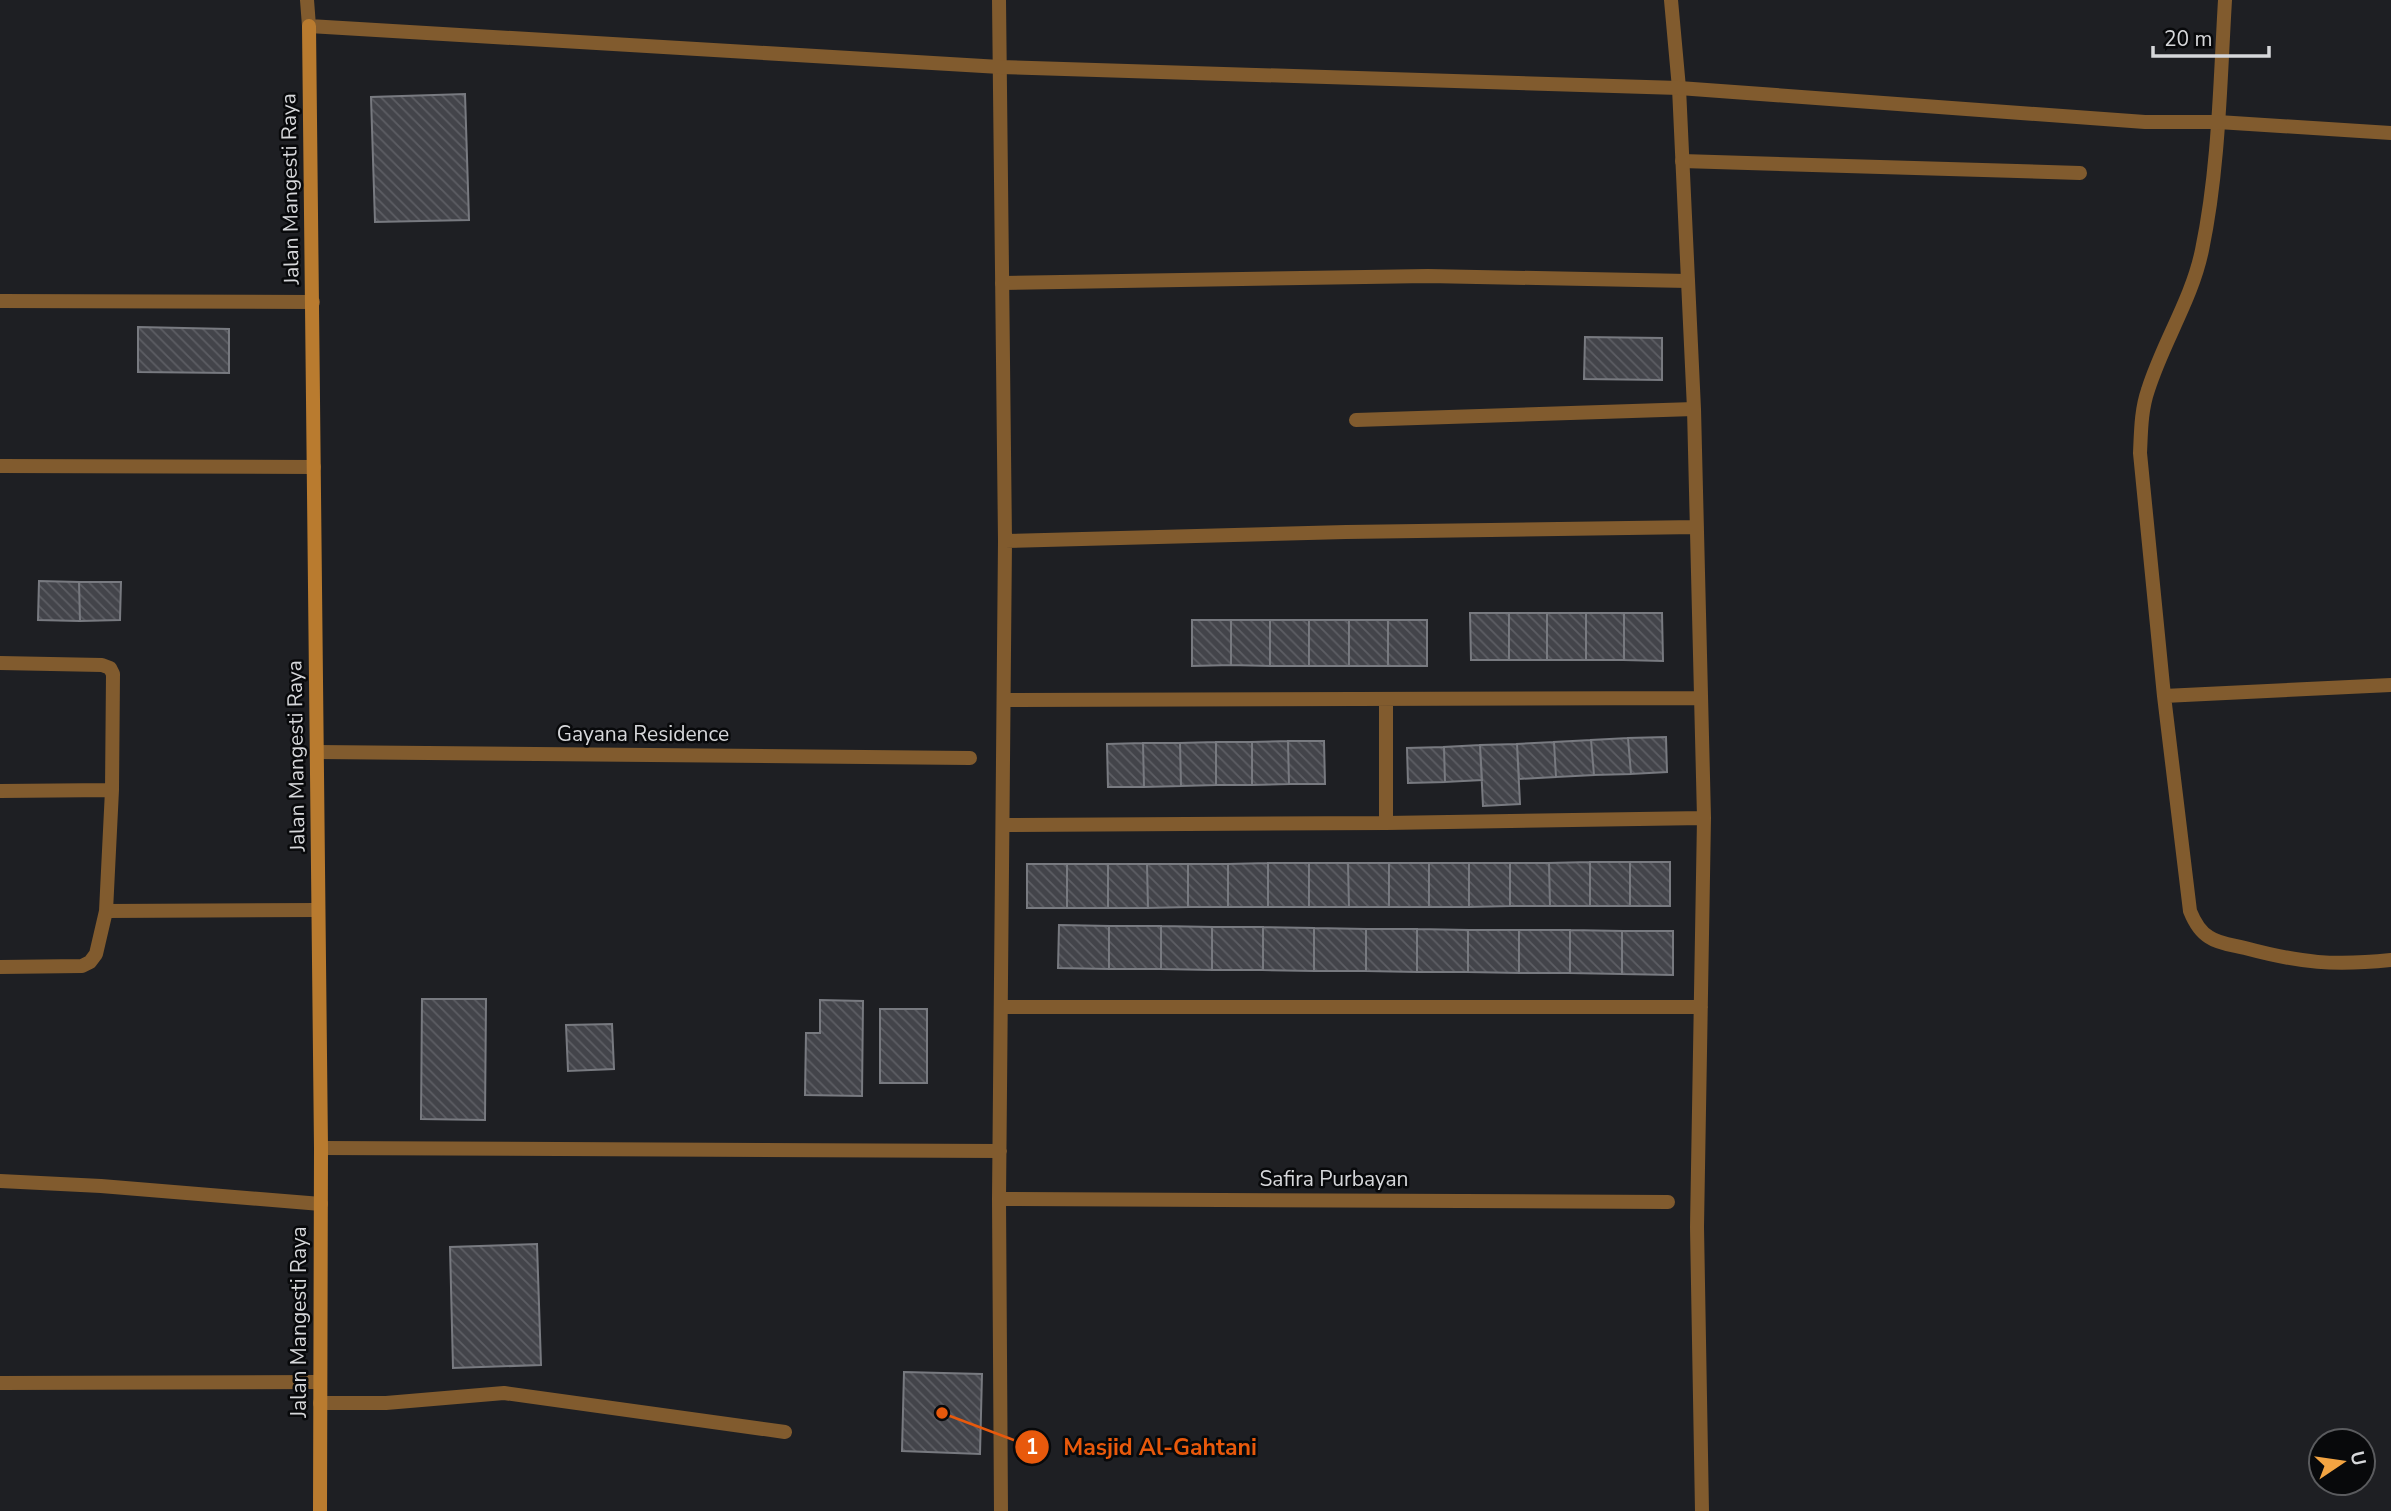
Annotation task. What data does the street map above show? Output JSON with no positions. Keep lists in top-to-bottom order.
{
  "streets": {
    "main road": ["Jalan Mangesti Raya"],
    "street": ["Gayana Residence", "Safira Purbayan"]
  },
  "crossings": [
    ["Jalan Mangesti Raya", "Gayana Residence"]
  ],
  "places": ["Masjid Al-Gahtani"],
  "scale_bar": "20 m",
  "north": "right"
}
